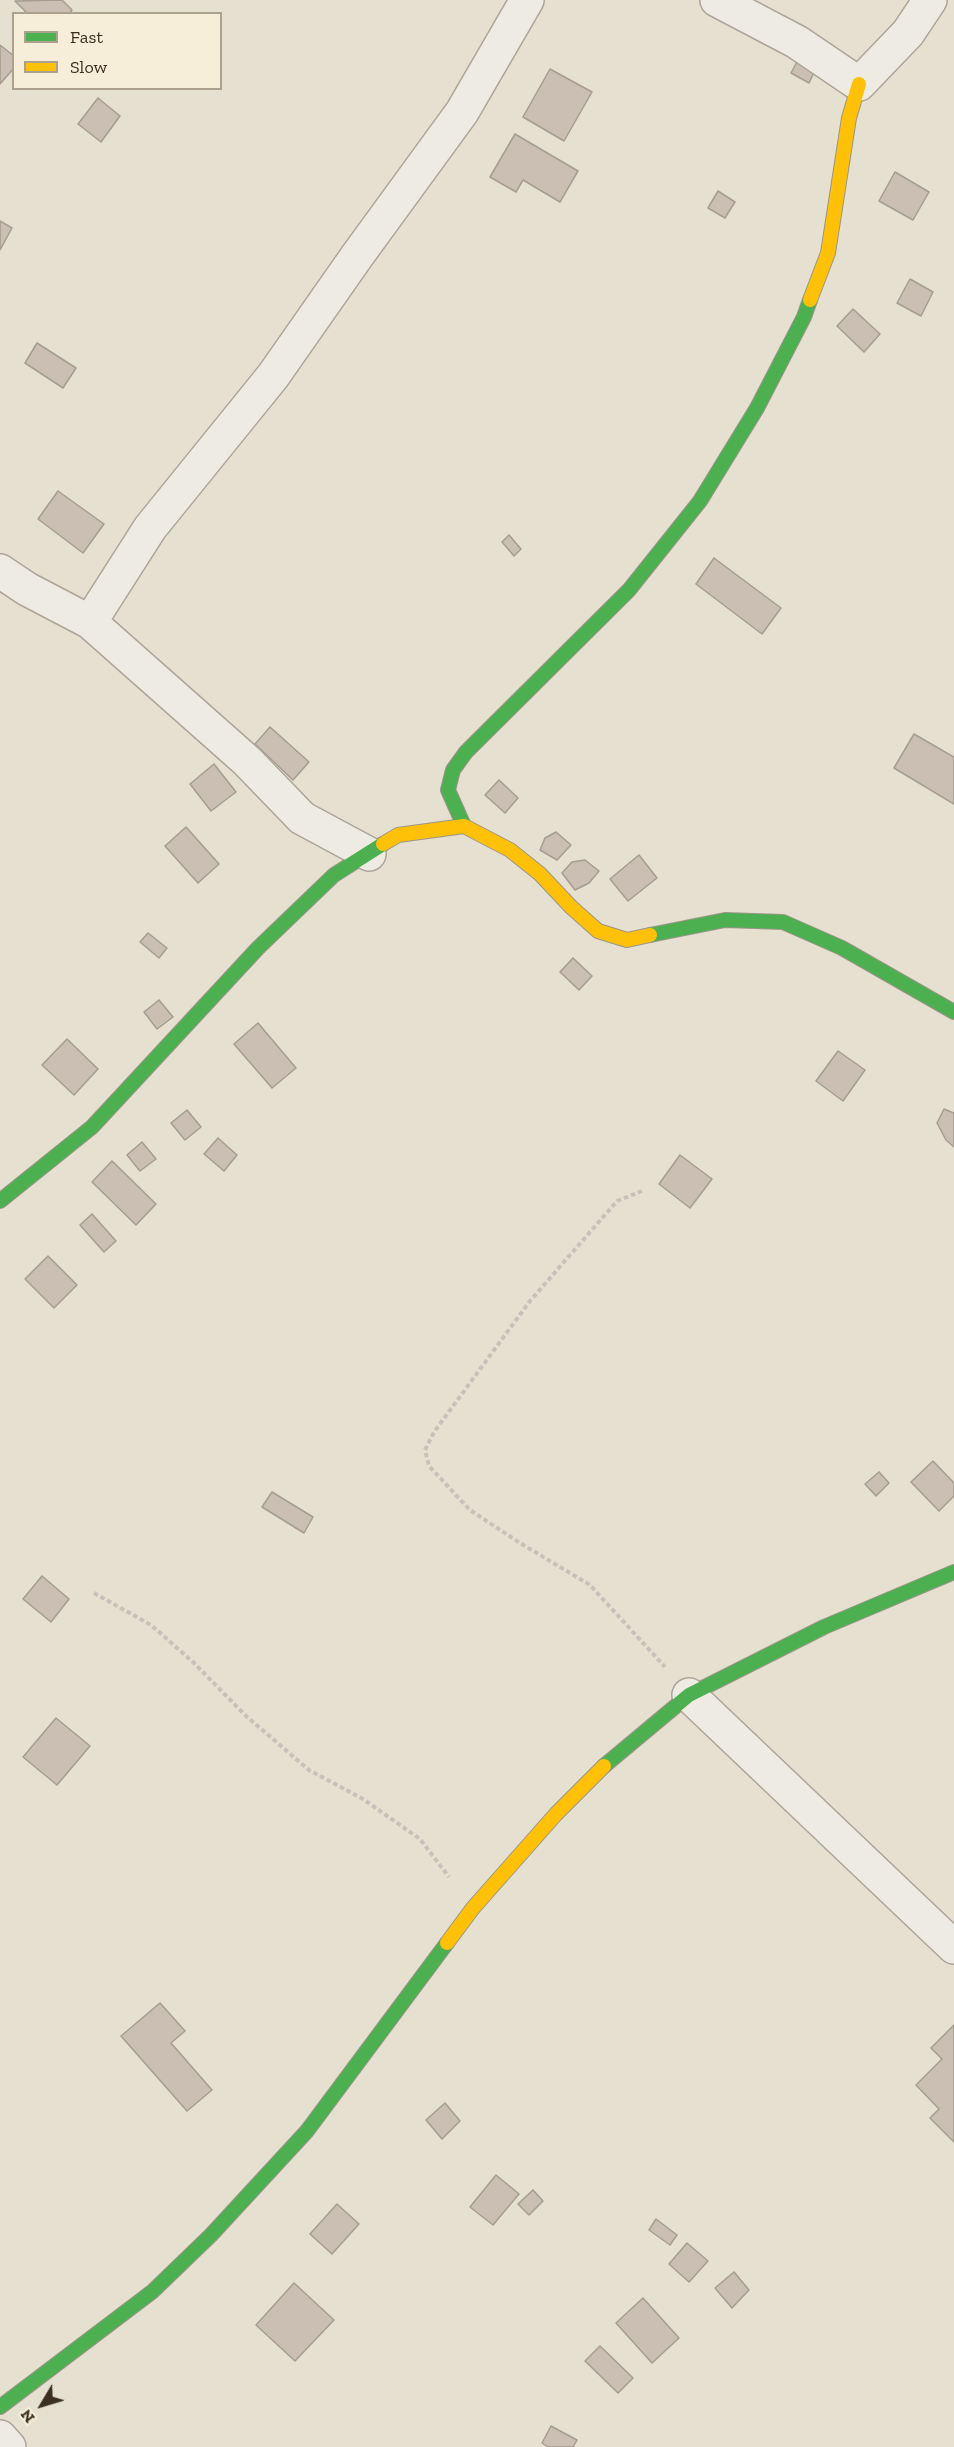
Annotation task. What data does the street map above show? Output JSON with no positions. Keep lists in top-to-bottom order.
{
  "legend": ["Fast", "Slow"],
  "north": "bottom left"
}
